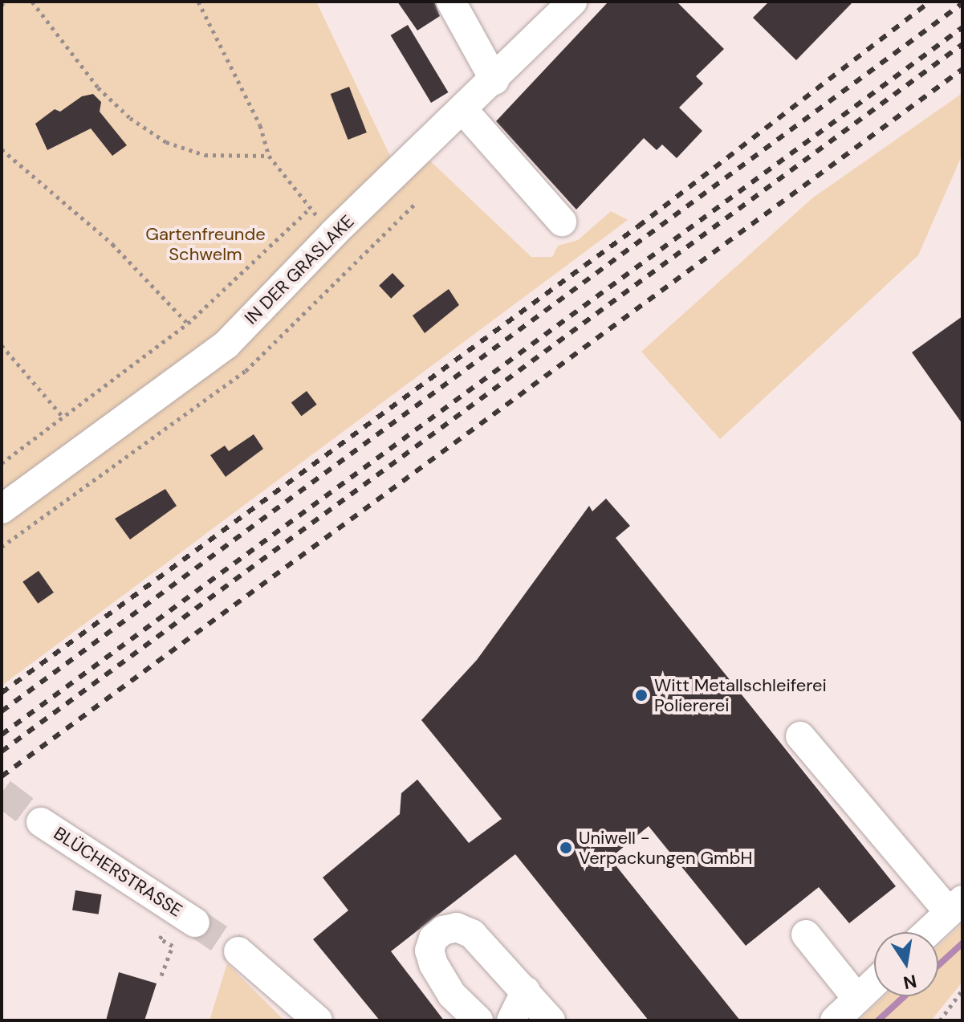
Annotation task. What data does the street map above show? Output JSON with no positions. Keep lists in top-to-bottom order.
{
  "streets": {
    "street": ["IN DER GRASLAKE", "BLÜCHERSTRASSE"]
  },
  "parks": ["Gartenfreunde Schwelm"],
  "places": ["Witt Metallschleiferei Poliererei", "Uniwell - Verpackungen GmbH"],
  "north": "bottom"
}
